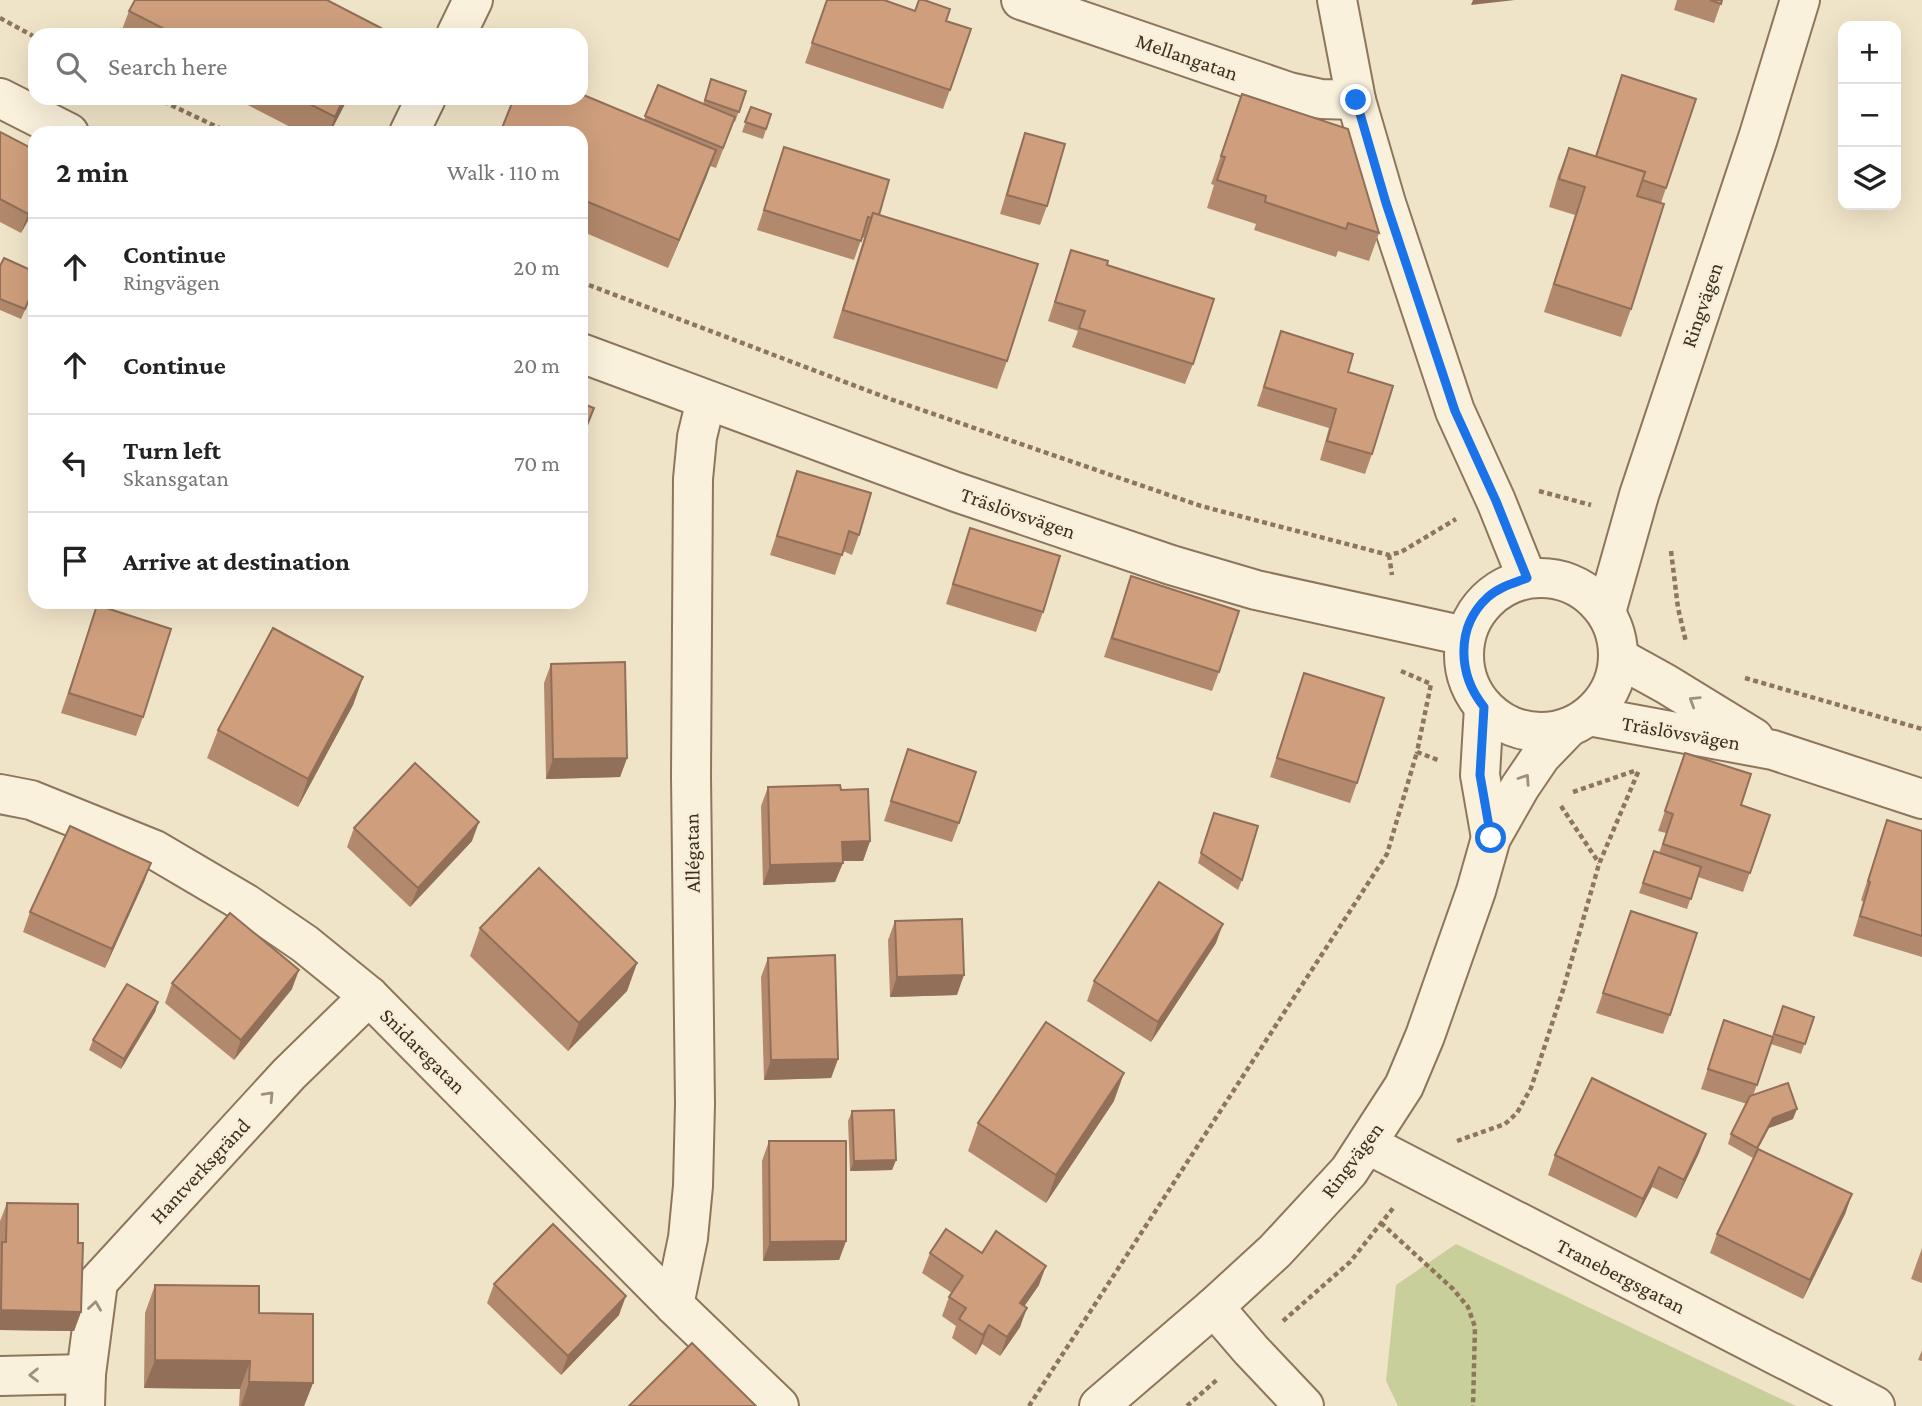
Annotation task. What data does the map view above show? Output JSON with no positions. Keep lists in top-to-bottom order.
{
  "streets": {
    "street": [
      "Mellangatan",
      "Ringvägen",
      "Träslövsvägen",
      "Allégatan",
      "Snidaregatan",
      "Hantverksgränd",
      "Tranebergsgatan"
    ]
  },
  "crossings": [
    ["Ringvägen", "Träslövsvägen"],
    ["Ringvägen", "Tranebergsgatan"],
    ["Träslövsvägen", "Allégatan"],
    ["Allégatan", "Snidaregatan"],
    ["Snidaregatan", "Hantverksgränd"]
  ],
  "page": {
    "map_buttons": ["+", "−"],
    "search": "Search here",
    "heading": ["2 min", "Walk · 110 m"],
    "list": [
      ["Continue", "Ringvägen", "20 m"],
      ["Continue", "20 m"],
      ["Turn left", "Skansgatan", "70 m"],
      "Arrive at destination"
    ]
  }
}
